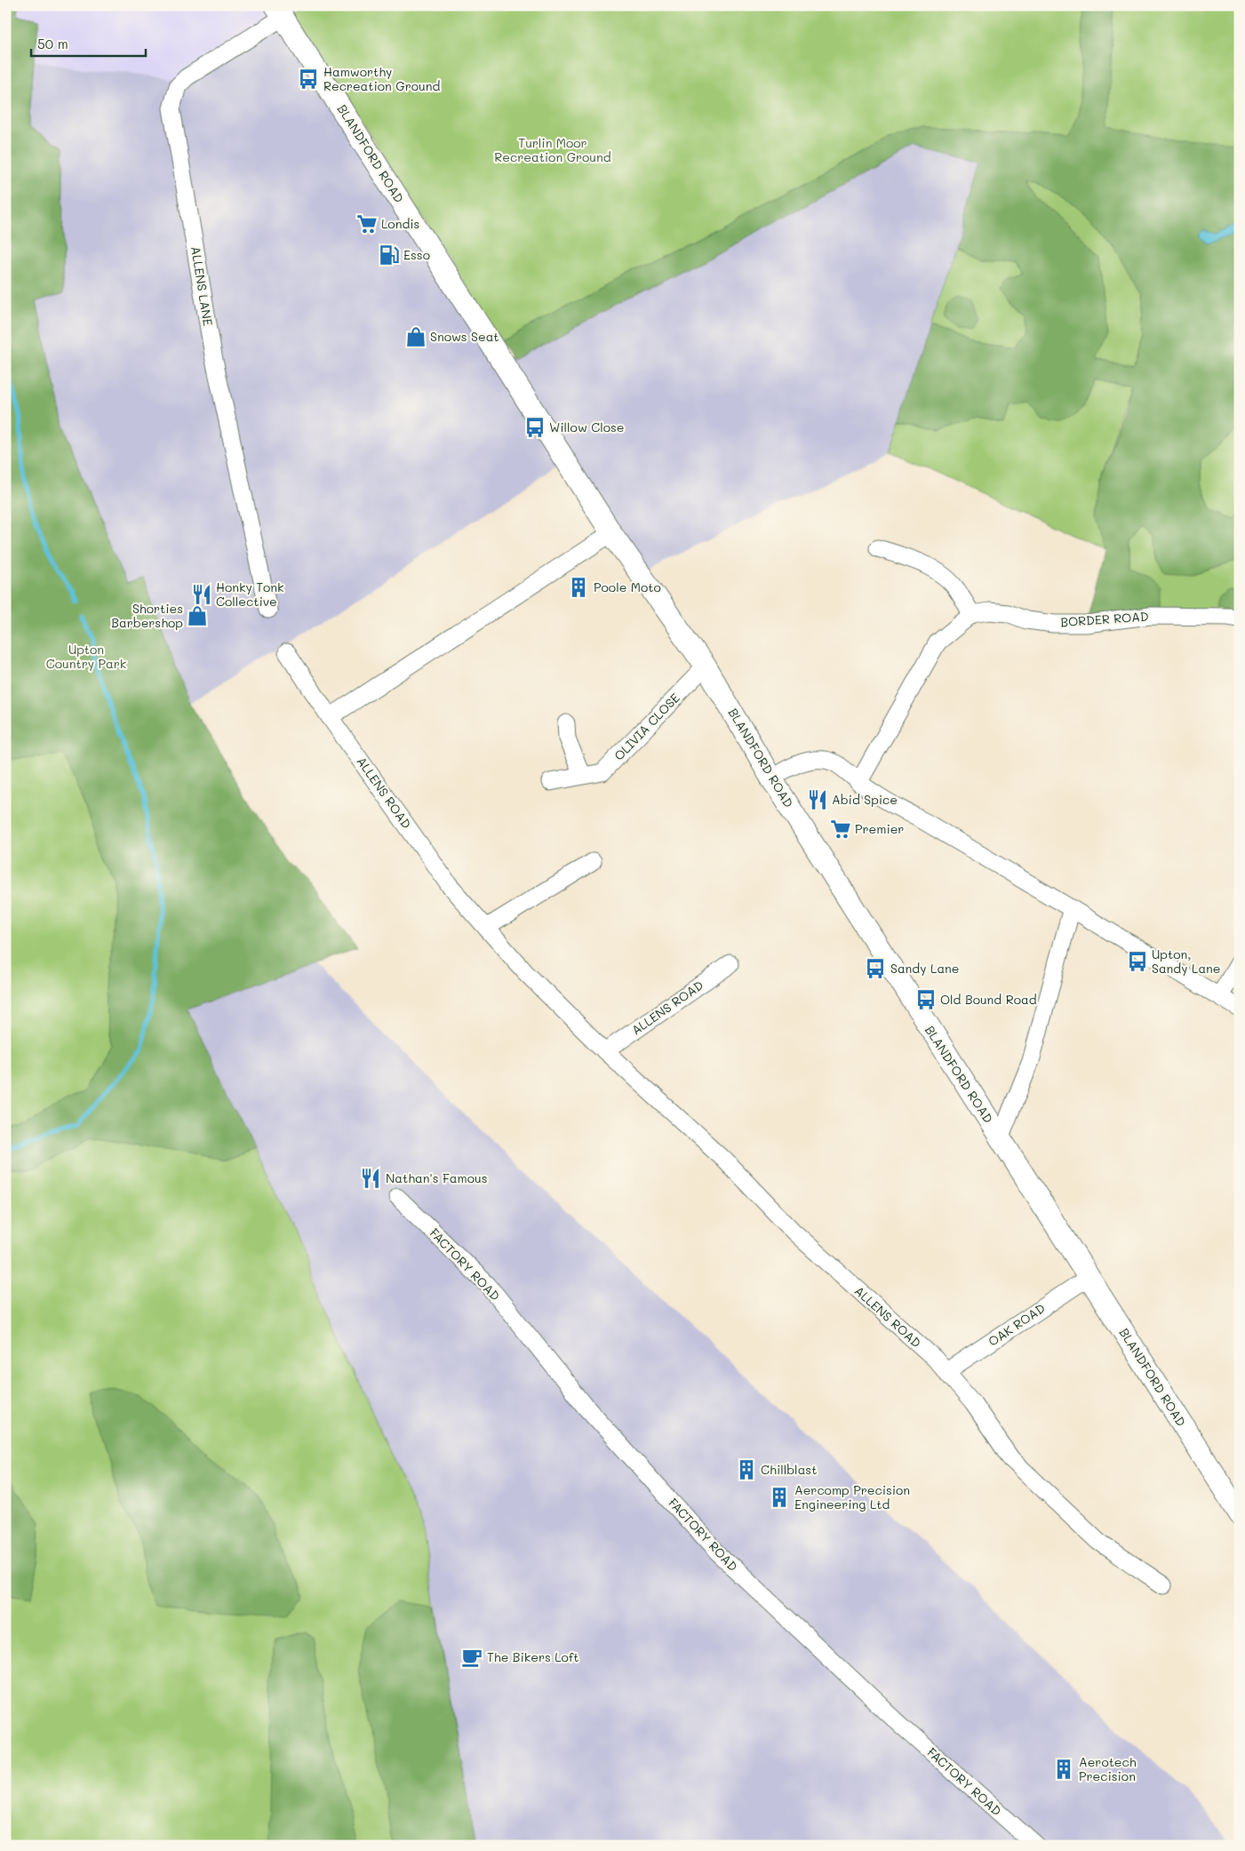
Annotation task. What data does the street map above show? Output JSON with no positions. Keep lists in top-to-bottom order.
{
  "streets": {
    "main road": ["BLANDFORD ROAD"],
    "street": [
      "ALLENS LANE",
      "BORDER ROAD",
      "OLIVIA CLOSE",
      "ALLENS ROAD",
      "FACTORY ROAD",
      "OAK ROAD"
    ]
  },
  "crossings": [
    ["BLANDFORD ROAD", "ALLENS LANE"],
    ["BLANDFORD ROAD", "OLIVIA CLOSE"],
    ["BLANDFORD ROAD", "OAK ROAD"],
    ["ALLENS ROAD", "OAK ROAD"]
  ],
  "parks": ["Turlin Moor Recreation Ground", "Upton Country Park"],
  "places": {
    "bus stop": [
      "Hamworthy Recreation Ground",
      "Willow Close",
      "Upton, Sandy Lane",
      "Sandy Lane",
      "Old Bound Road"
    ],
    "supermarket": ["Londis", "Premier"],
    "fuel station": ["Esso"],
    "shop": ["Snows Seat", "Shorties Barbershop"],
    "building": [
      "Poole Moto",
      "Chillblast",
      "Aercomp Precision Engineering Ltd",
      "Aerotech Precision"
    ],
    "restaurant": ["Honky Tonk Collective", "Abid Spice", "Nathan's Famous"],
    "cafe": ["The Bikers Loft"]
  },
  "scale_bar": "50 m"
}
